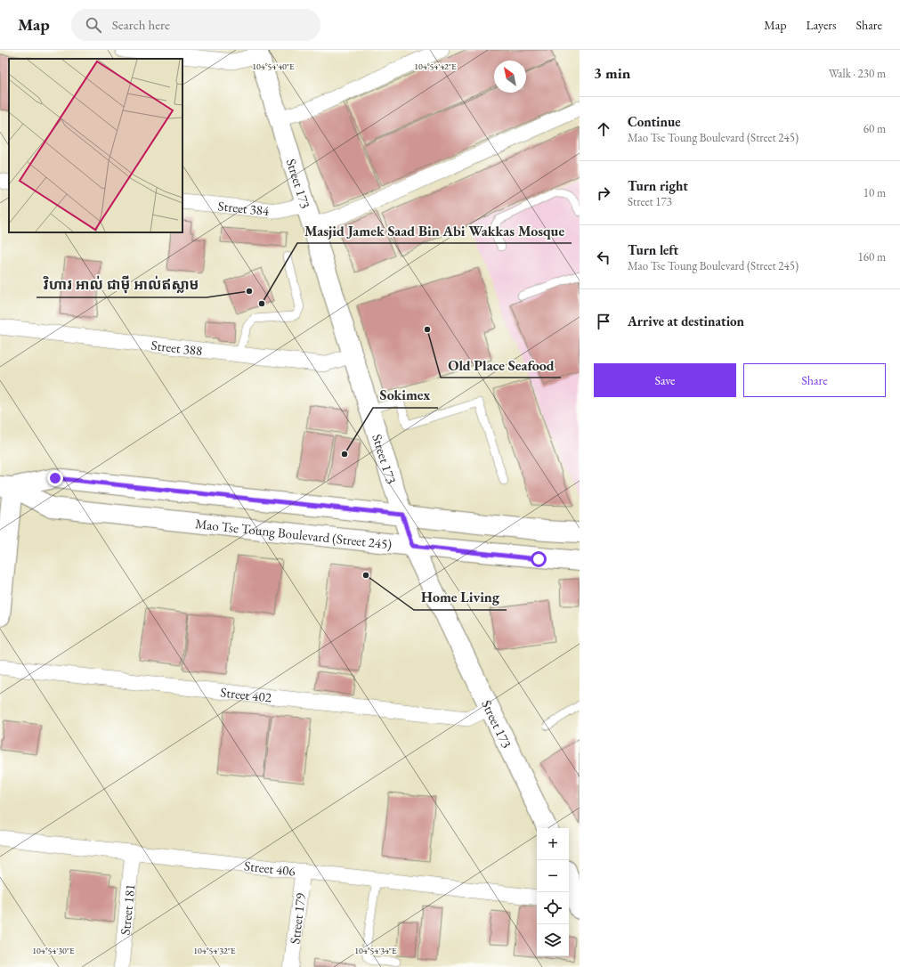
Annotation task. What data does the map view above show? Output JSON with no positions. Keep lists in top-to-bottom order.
{
  "streets": {
    "main road": ["Street 173", "Mao Tse Toung Boulevard (Street 245)"],
    "street": [
      "Street 384",
      "Street 388",
      "Street 402",
      "Street 406",
      "Street 181",
      "Street 179"
    ]
  },
  "crossings": [
    ["Street 173", "Street 384"],
    ["Street 173", "Street 388"],
    ["Street 173", "Mao Tse Toung Boulevard (Street 245)"],
    ["Street 173", "Street 402"],
    ["Street 406", "Street 181"],
    ["Street 406", "Street 179"]
  ],
  "places": [
    "វិហារ អាល់ ជាម៉ី អាល់ឥស្លាម",
    "Masjid Jamek Saad Bin Abi Wakkas Mosque",
    "Old Place Seafood",
    "Sokimex",
    "Home Living"
  ],
  "north": "top left",
  "page": {
    "header": "Map",
    "search": "Search here",
    "nav": ["Map", "Layers", "Share"],
    "heading": ["3 min", "Walk · 230 m"],
    "list": [
      ["Continue", "Mao Tse Toung Boulevard (Street 245)", "60 m"],
      ["Turn right", "Street 173", "10 m"],
      ["Turn left", "Mao Tse Toung Boulevard (Street 245)", "160 m"],
      "Arrive at destination"
    ],
    "buttons": ["Save", "Share"],
    "map_buttons": ["+", "−"]
  },
  "coordinates": [
    "104°54'40\"E",
    "104°54'42\"E",
    "104°54'30\"E",
    "104°54'32\"E",
    "104°54'34\"E"
  ]
}
